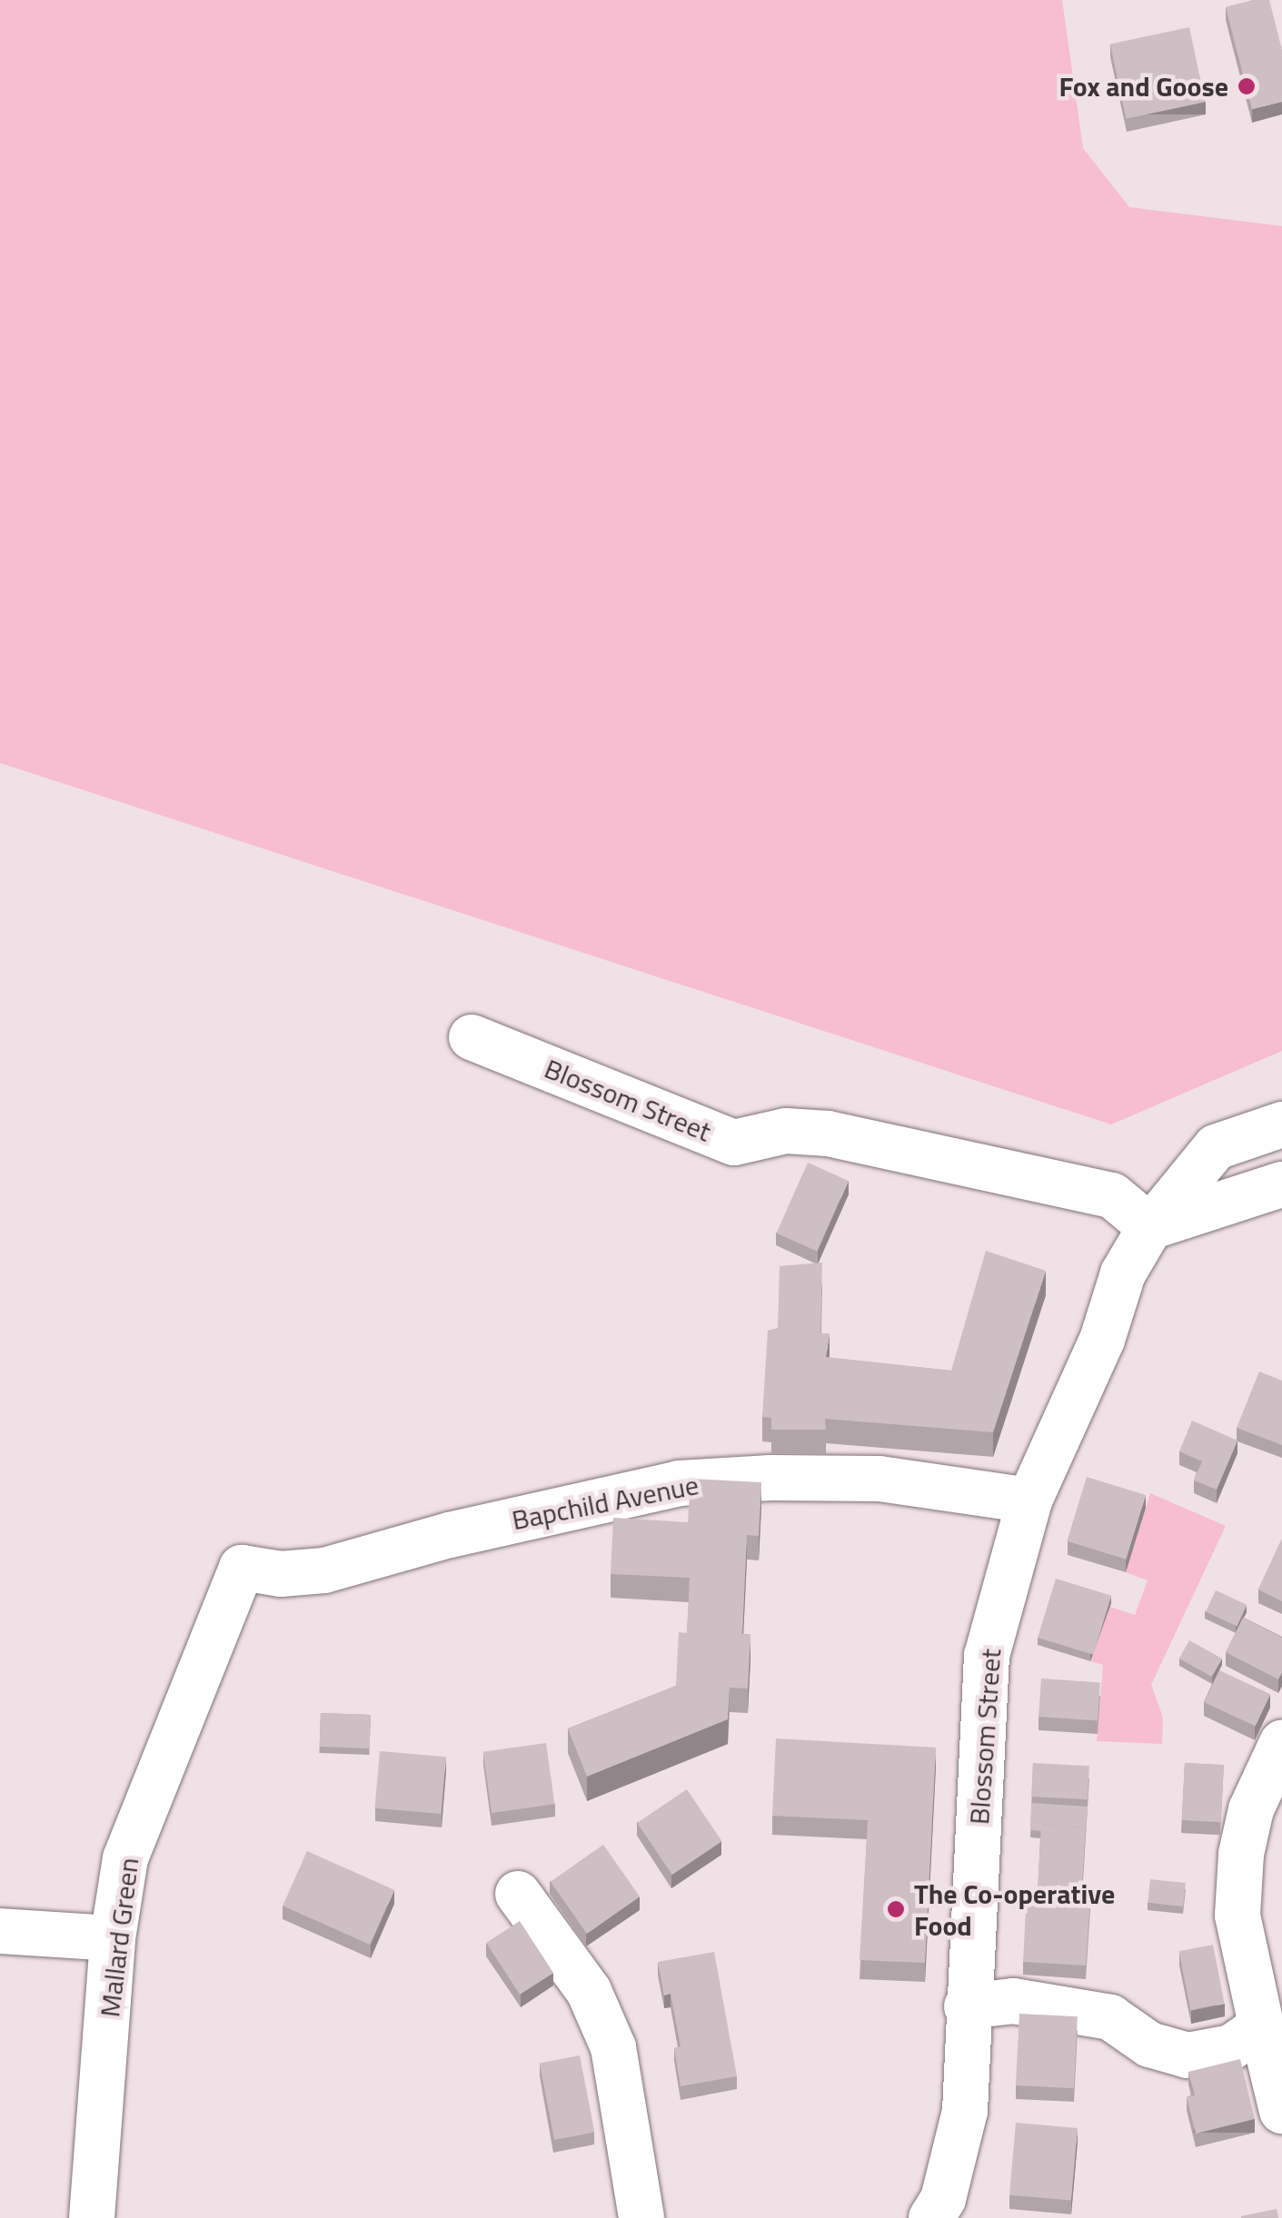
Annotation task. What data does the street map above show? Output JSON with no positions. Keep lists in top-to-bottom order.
{
  "streets": {
    "street": ["Blossom Street", "Bapchild Avenue", "Mallard Green"]
  },
  "crossings": [
    ["Blossom Street", "Bapchild Avenue"],
    ["Bapchild Avenue", "Mallard Green"]
  ],
  "places": ["Fox and Goose", "The Co-operative Food"]
}
